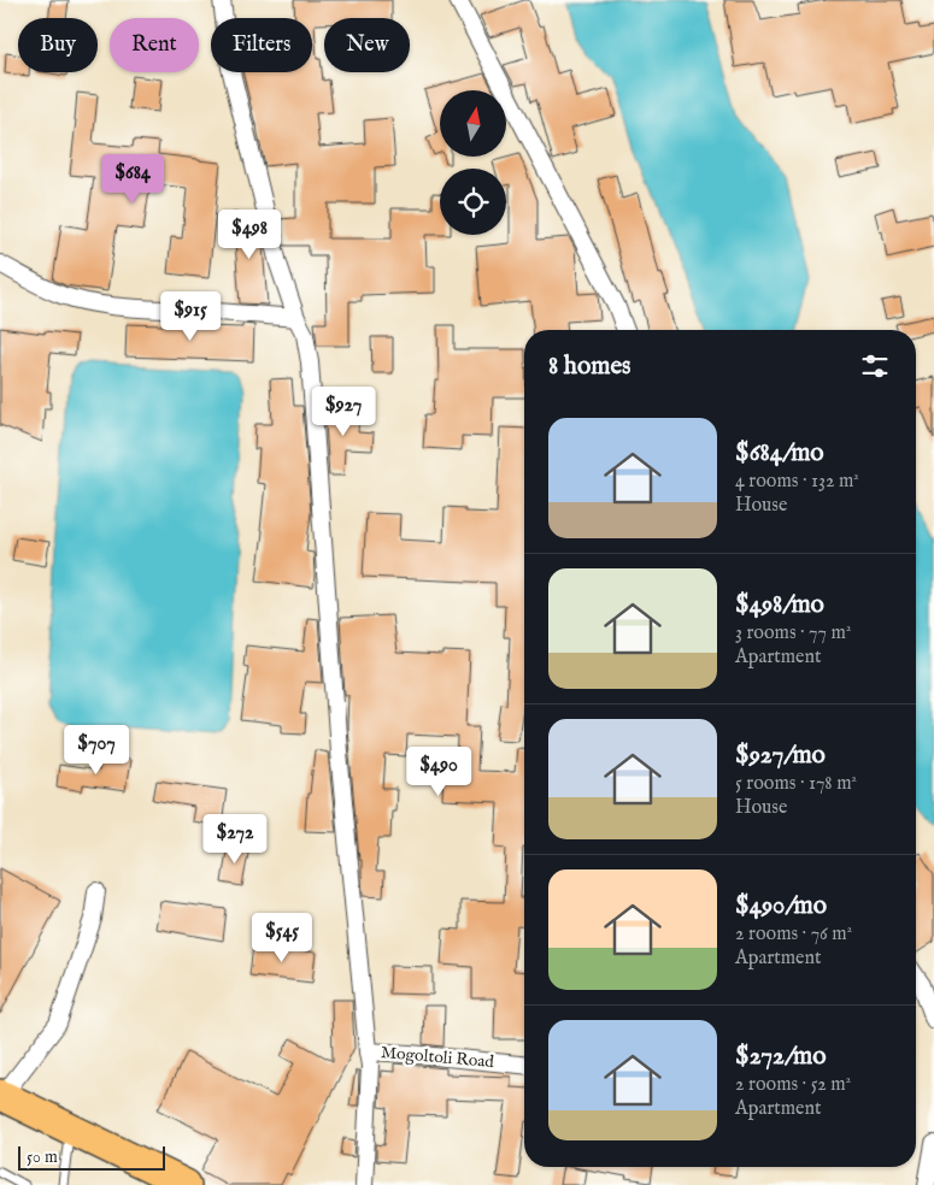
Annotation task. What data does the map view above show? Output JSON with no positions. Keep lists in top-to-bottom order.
{
  "streets": {
    "street": ["Mogoltoli Road"]
  },
  "scale_bar": "50 m",
  "north": "top",
  "page": {
    "chip": [
      "Buy",
      "Rent",
      "Filters",
      "New"
    ],
    "price": [
      "$684",
      "$498",
      "$915",
      "$927",
      "$707",
      "$490",
      "$272",
      "$545"
    ],
    "heading": "8 homes",
    "list": [
      {
        "name": "$684/mo",
        "note": "4 rooms · 132 m² · House"
      },
      {
        "name": "$498/mo",
        "note": "3 rooms · 77 m² · Apartment"
      },
      {
        "name": "$927/mo",
        "note": "5 rooms · 178 m² · House"
      },
      {
        "name": "$490/mo",
        "note": "2 rooms · 76 m² · Apartment"
      },
      {
        "name": "$272/mo",
        "note": "2 rooms · 52 m² · Apartment"
      }
    ],
    "scale": "50 m"
  }
}
